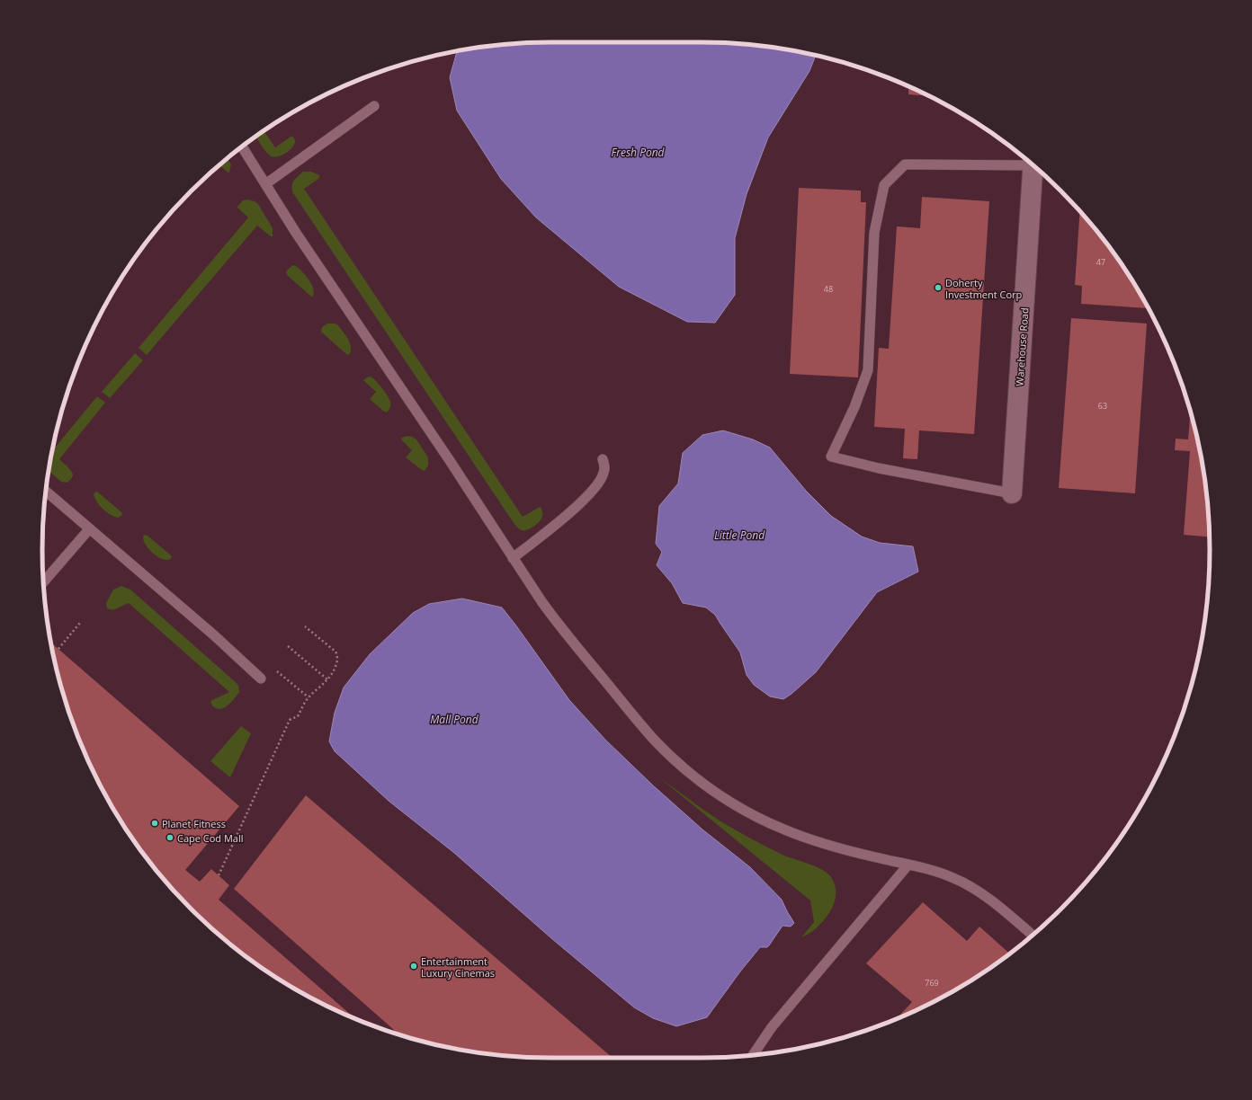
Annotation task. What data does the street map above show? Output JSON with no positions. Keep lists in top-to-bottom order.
{
  "streets": {
    "street": ["Warehouse Road"]
  },
  "water": ["Fresh Pond", "Little Pond", "Mall Pond"],
  "places": [
    "Doherty Investment Corp",
    "Planet Fitness",
    "Cape Cod Mall",
    "Entertainment Luxury Cinemas"
  ],
  "house_numbers": [
    "47",
    "48",
    "63",
    "769"
  ]
}
